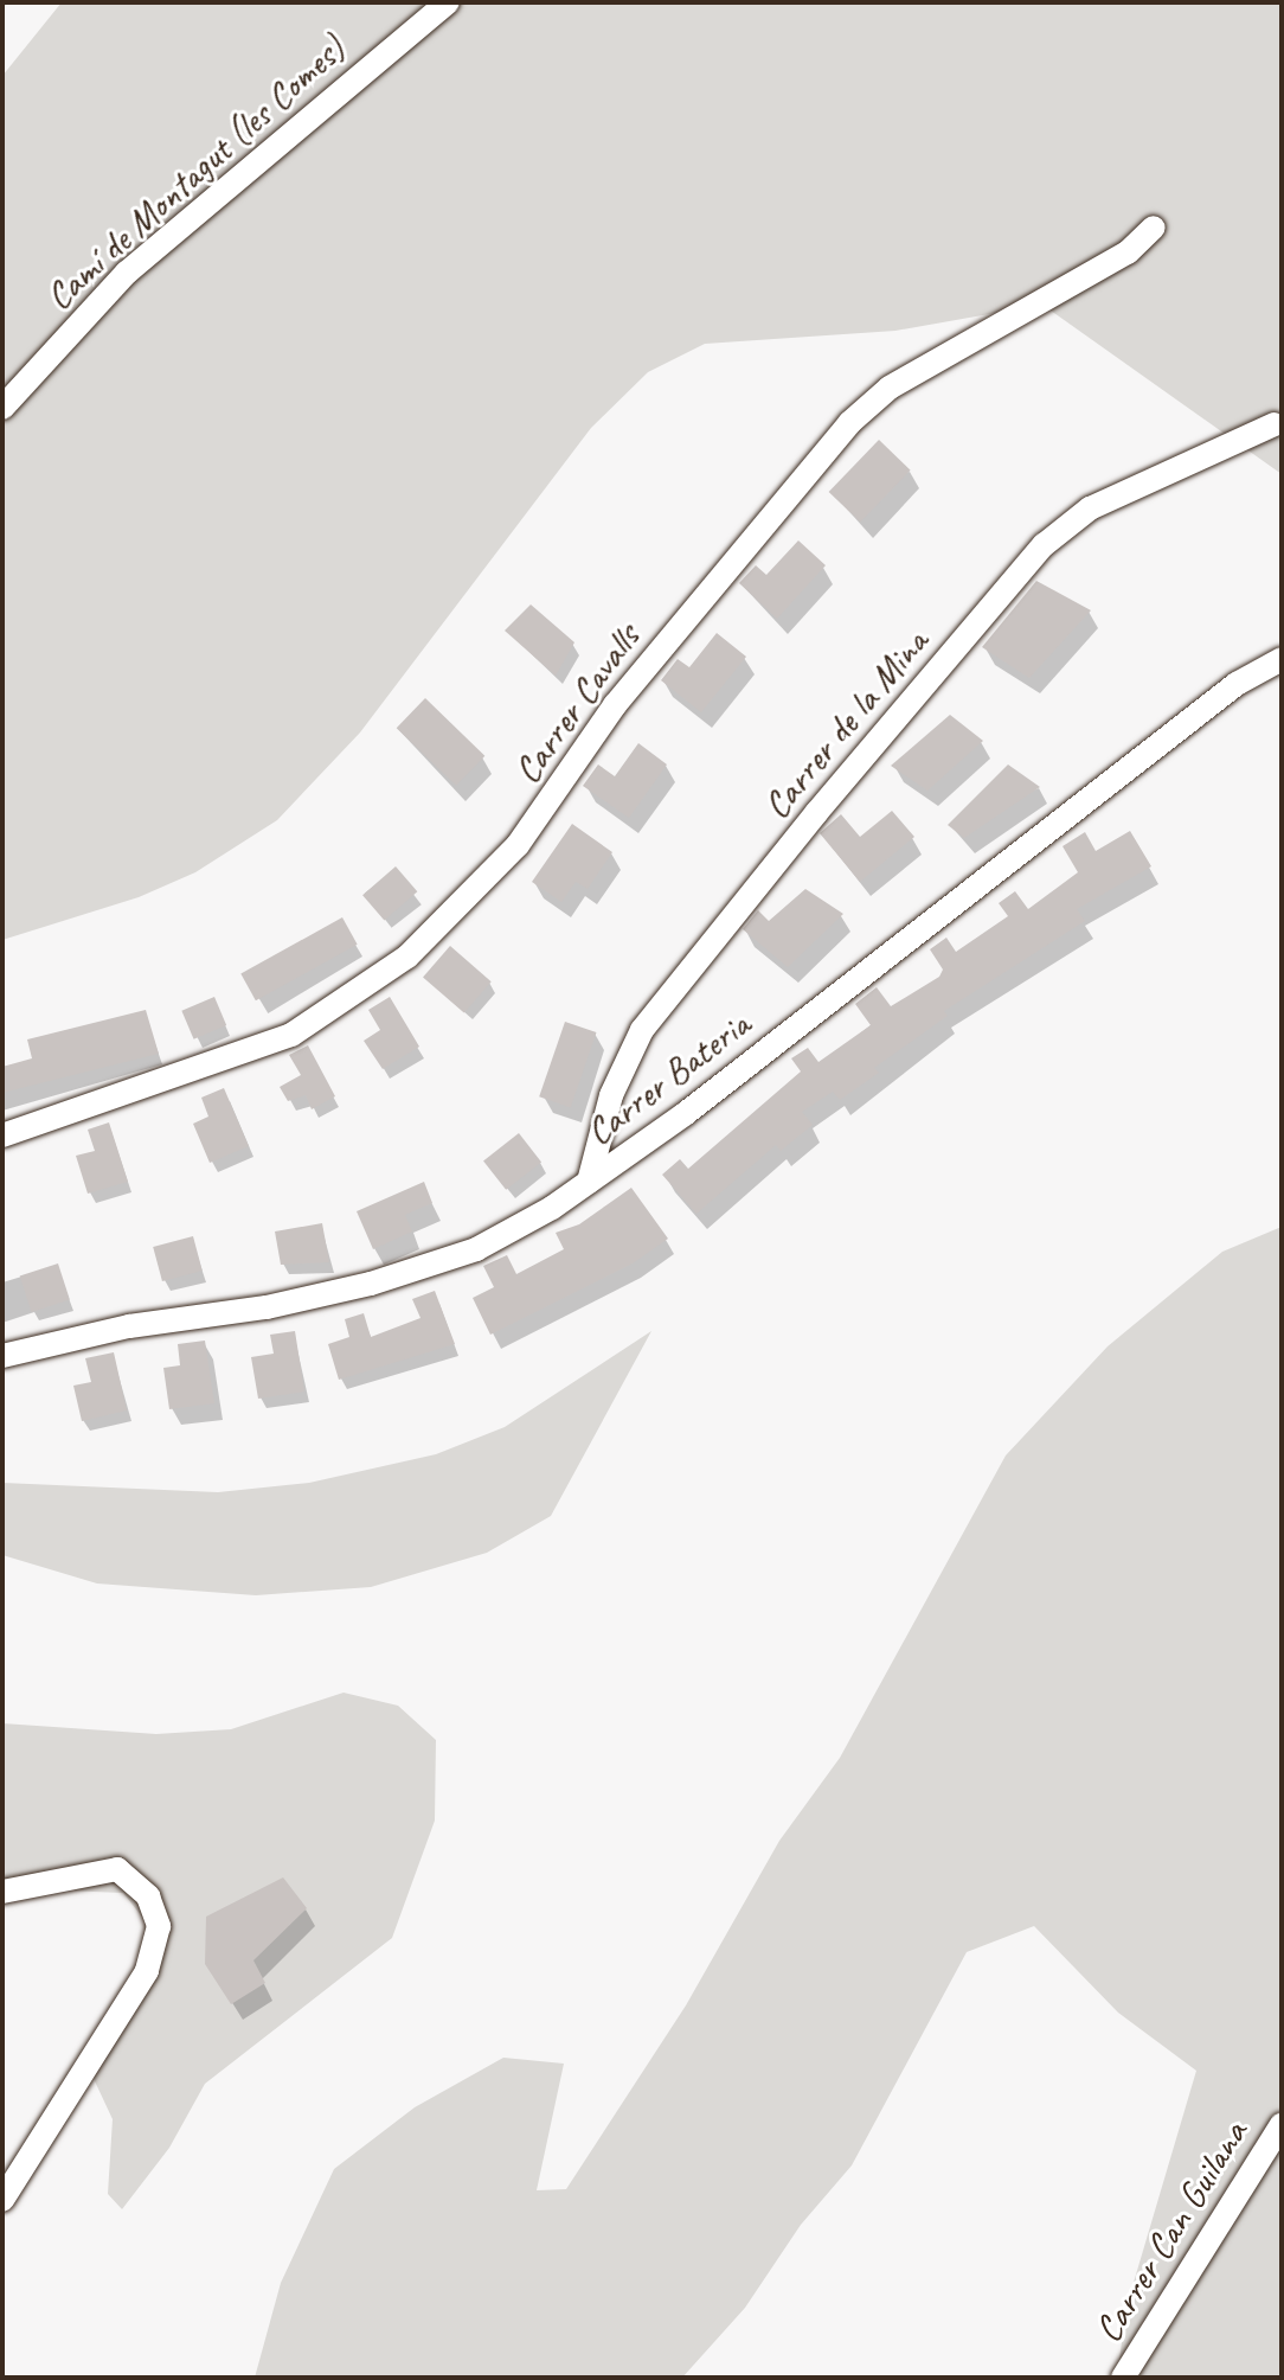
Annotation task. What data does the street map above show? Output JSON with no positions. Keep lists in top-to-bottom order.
{
  "streets": {
    "street": [
      "Camí de Montagut (les Comes)",
      "Carrer Cavalls",
      "Carrer de la Mina",
      "Carrer Bateria",
      "Carrer Can Guilana"
    ]
  },
  "crossings": [
    ["Carrer de la Mina", "Carrer Bateria"]
  ]
}
